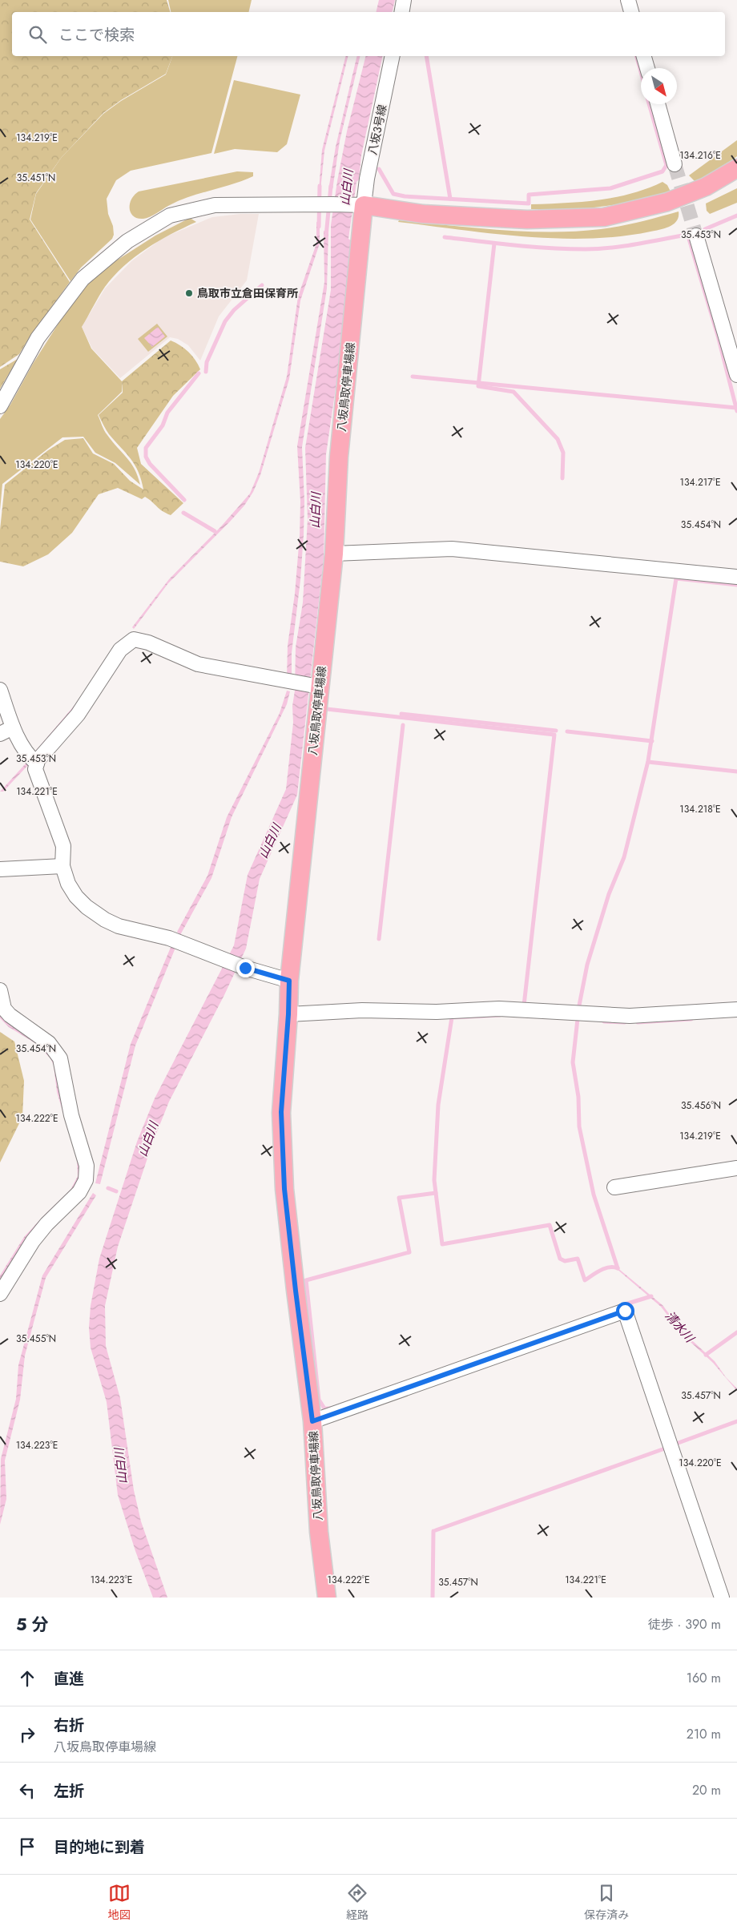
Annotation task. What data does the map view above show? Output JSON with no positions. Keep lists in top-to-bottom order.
{
  "streets": {
    "main road": ["八坂鳥取停車場線"],
    "street": ["八坂3号線"]
  },
  "crossings": [
    ["八坂3号線", "八坂鳥取停車場線"]
  ],
  "water": ["山白川", "清水川"],
  "places": ["鳥取市立倉田保育所"],
  "north": "bottom right",
  "page": {
    "search": "ここで検索",
    "heading": ["5 分", "徒歩 · 390 m"],
    "list": [
      ["直進", "160 m"],
      ["右折", "八坂鳥取停車場線", "210 m"],
      ["左折", "20 m"],
      "目的地に到着"
    ],
    "nav": ["地図", "経路", "保存済み"]
  },
  "coordinates": [
    "134.219°E",
    "134.216°E",
    "35.451°N",
    "35.453°N",
    "134.220°E",
    "134.217°E",
    "35.454°N",
    "134.221°E",
    "134.218°E",
    "35.456°N",
    "134.222°E",
    "35.455°N",
    "35.457°N",
    "134.223°E"
  ]
}
